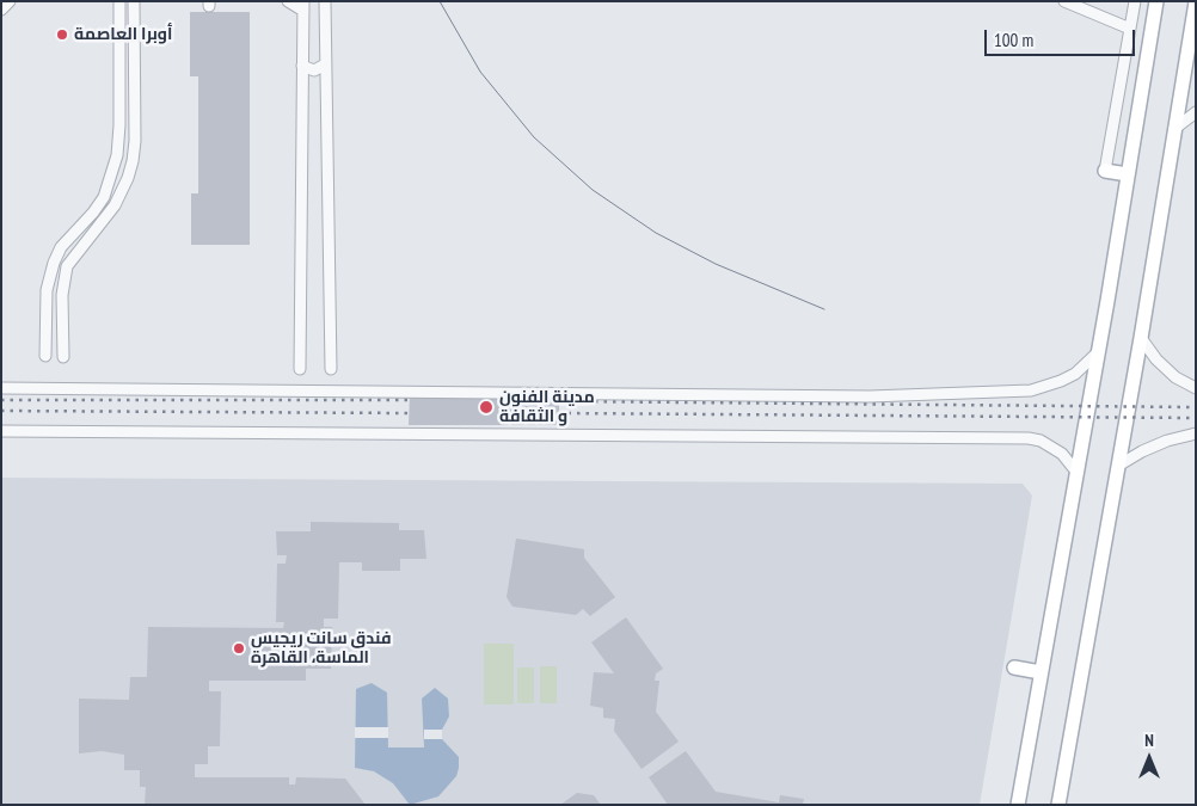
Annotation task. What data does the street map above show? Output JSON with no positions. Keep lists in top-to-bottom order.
{
  "places": ["أوبرا العاصمة", "مدينة الفنون و الثقافة", "فندق سانت ريجيس الماسة، القاهرة"],
  "scale_bar": "100 m",
  "north": "top"
}
